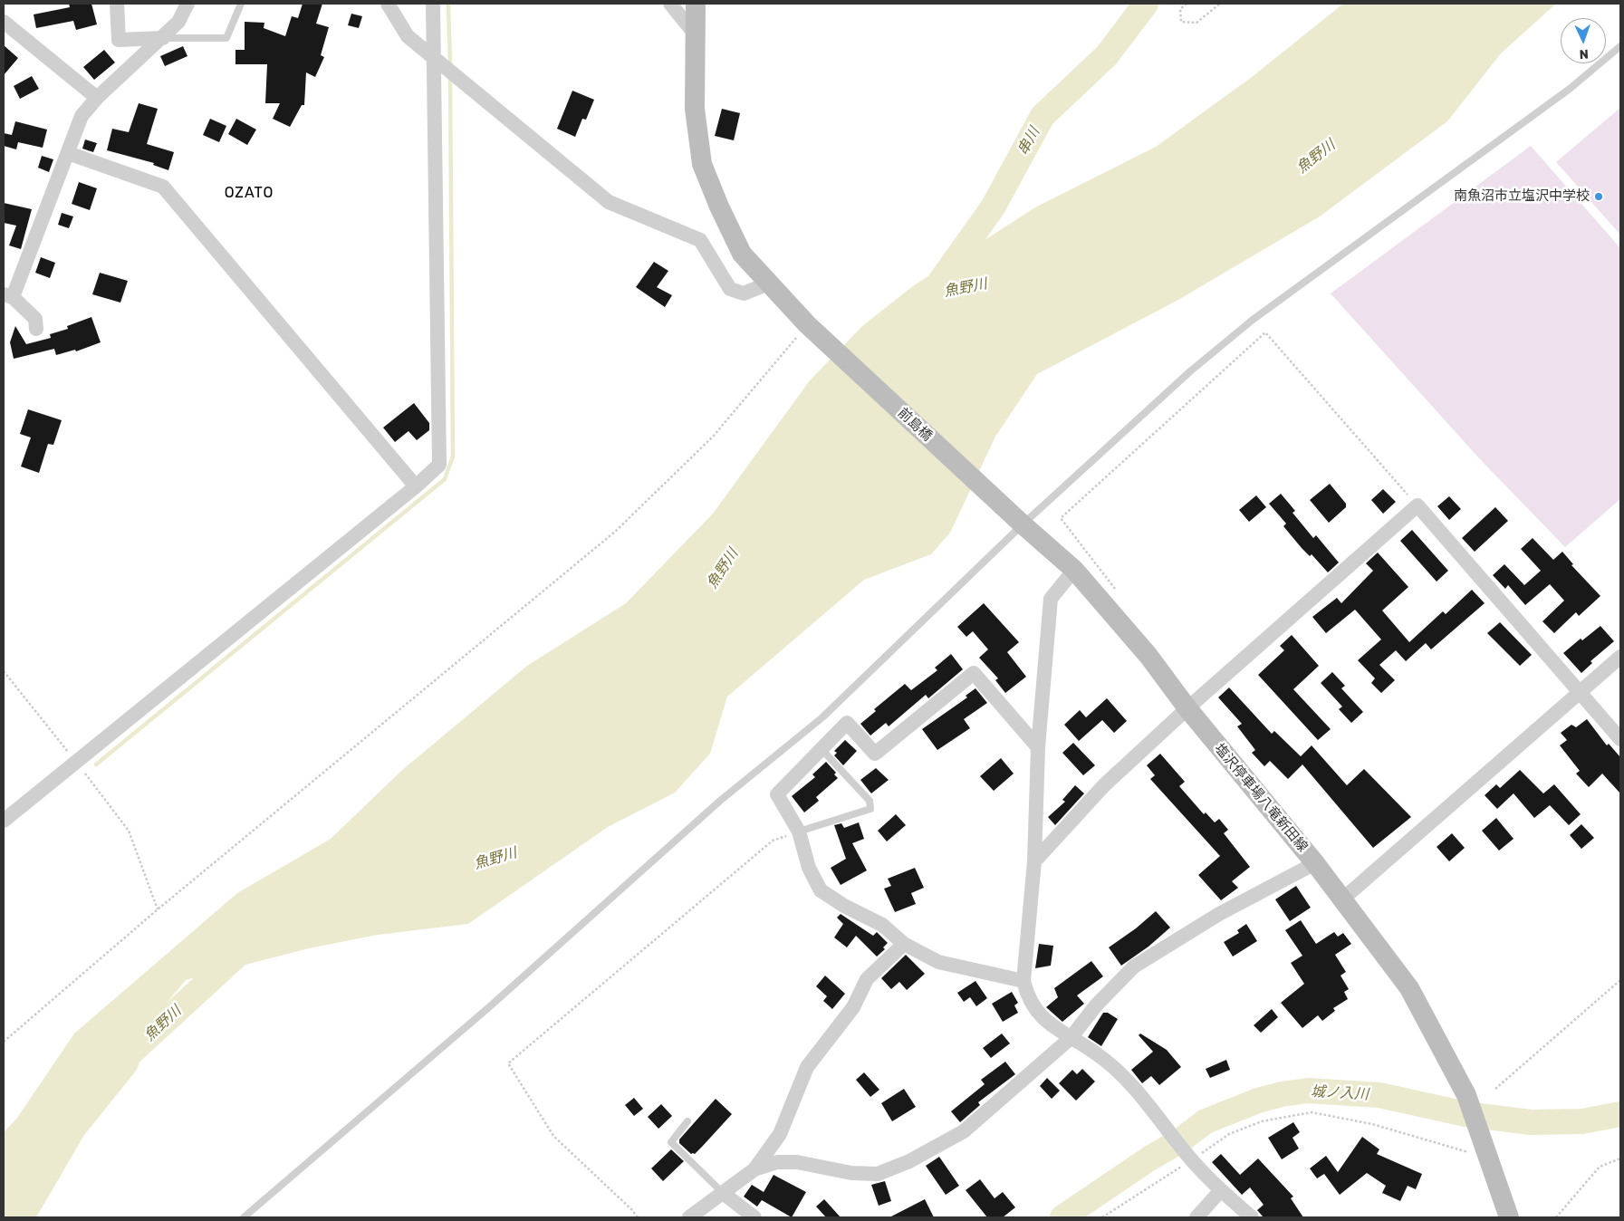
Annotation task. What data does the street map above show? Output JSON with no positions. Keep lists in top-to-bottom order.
{
  "streets": {
    "main road": ["前島橋", "塩沢停車場八竜新田線"]
  },
  "crossings": [
    ["前島橋", "塩沢停車場八竜新田線"]
  ],
  "districts": ["OZATO"],
  "water": ["串川", "魚野川", "城ノ入川"],
  "places": ["南魚沼市立塩沢中学校"],
  "north": "bottom"
}
